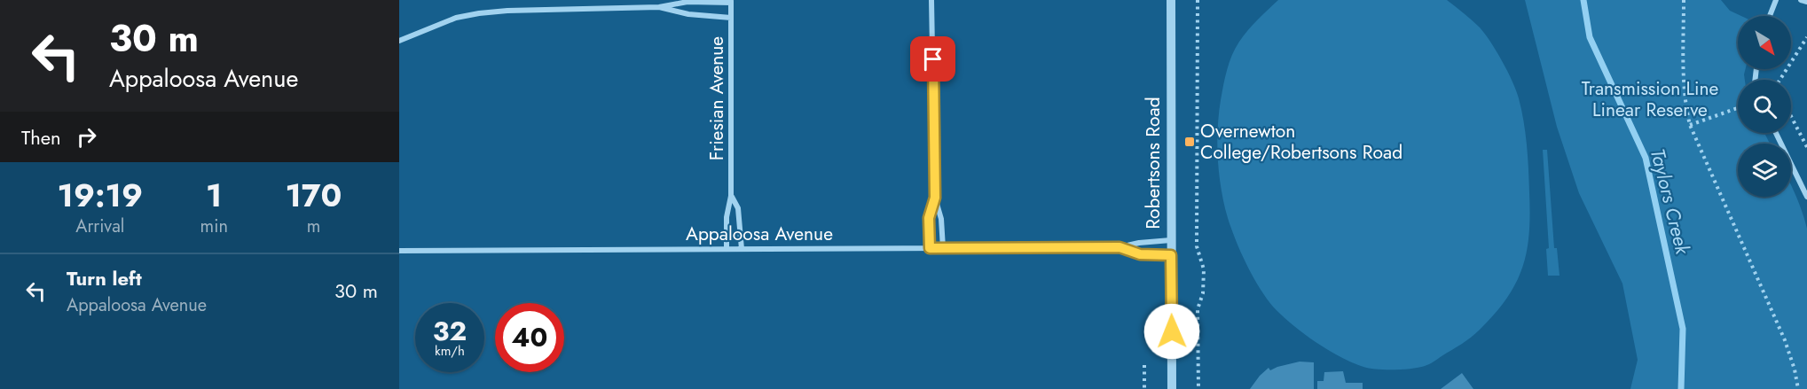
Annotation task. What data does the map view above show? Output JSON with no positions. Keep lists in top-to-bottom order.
{
  "streets": {
    "street": ["Friesian Avenue", "Robertsons Road", "Appaloosa Avenue"]
  },
  "crossings": [
    ["Friesian Avenue", "Appaloosa Avenue"],
    ["Robertsons Road", "Appaloosa Avenue"]
  ],
  "water": ["Taylors Creek"],
  "parks": ["Transmission Line Linear Reserve"],
  "places": {
    "transit": ["Overnewton College/Robertsons Road"]
  },
  "north": "bottom right",
  "page": {
    "turn": ["30 m", "Appaloosa Avenue"],
    "then": "Then",
    "eta": [
      "19:19",
      "Arrival",
      "1",
      "min",
      "170",
      "m"
    ],
    "list": [
      {
        "name": "Turn left",
        "note": "Appaloosa Avenue",
        "value": "30 m"
      }
    ],
    "speed": "32 km/h",
    "limit": "40"
  }
}
